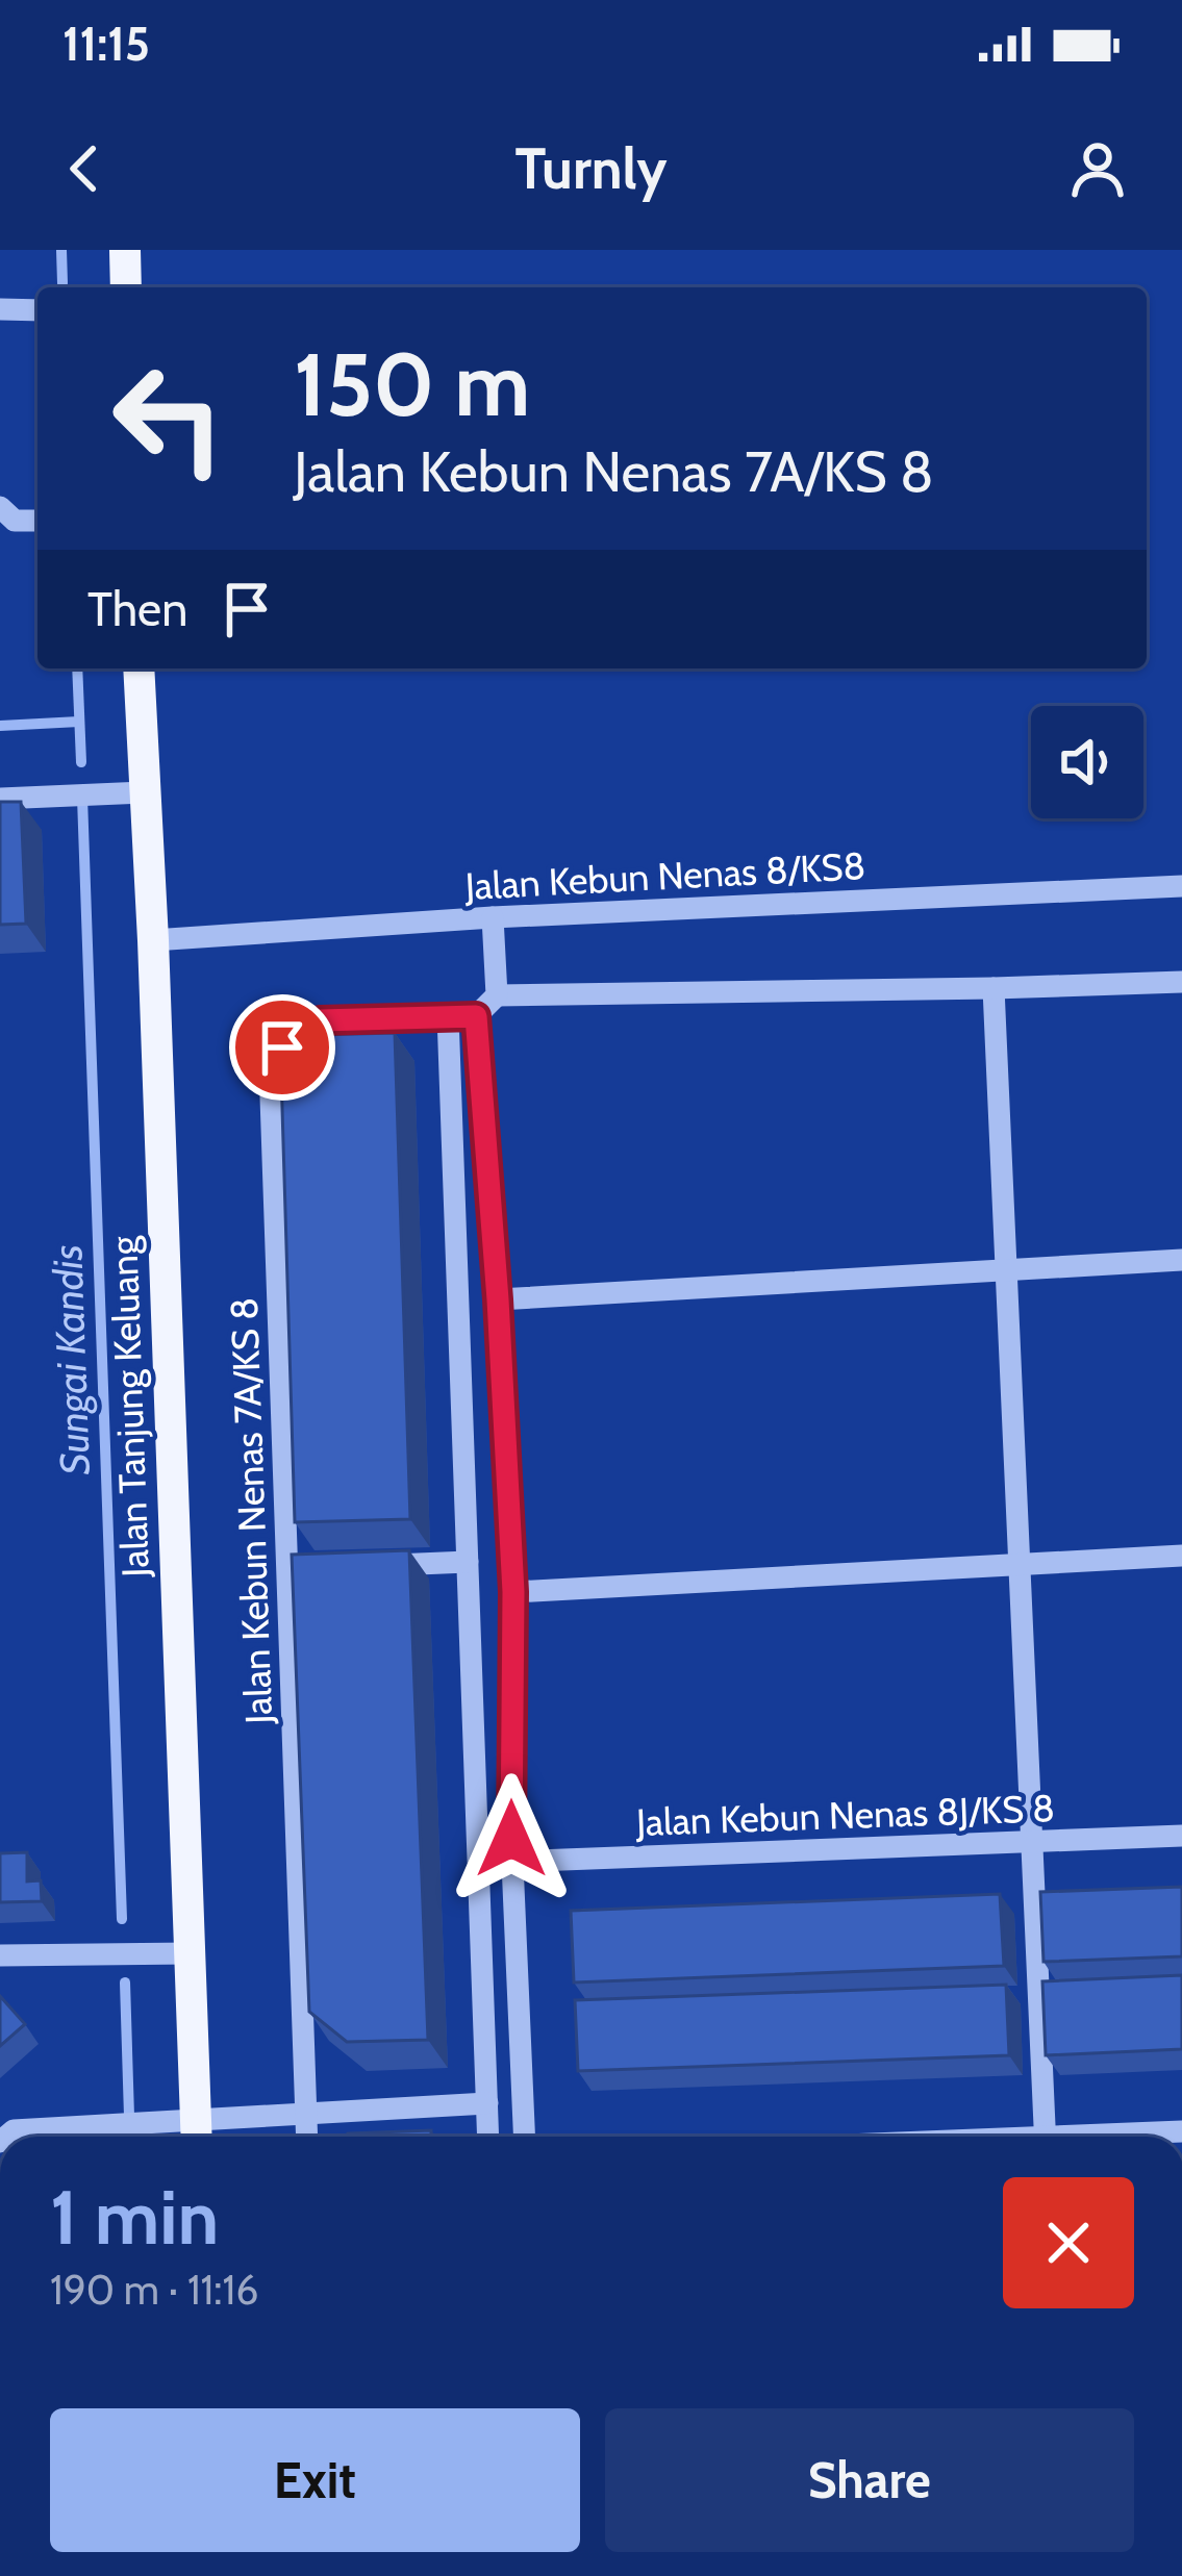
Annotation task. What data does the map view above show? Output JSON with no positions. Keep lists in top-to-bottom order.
{
  "streets": {
    "main road": ["Jalan Tanjung Keluang"],
    "street": ["Jalan Kebun Nenas 8/KS8", "Jalan Kebun Nenas 7A/KS 8", "Jalan Kebun Nenas 8J/KS 8"]
  },
  "crossings": [
    ["Jalan Kebun Nenas 8/KS8", "Jalan Tanjung Keluang"]
  ],
  "water": ["Sungai Kandis"],
  "page": {
    "status": "11:15",
    "header": "Turnly",
    "turn": ["150 m", "Jalan Kebun Nenas 7A/KS 8"],
    "then": "Then",
    "heading": ["1 min", "190 m · 11:16"],
    "buttons": ["Exit", "Share"]
  }
}
